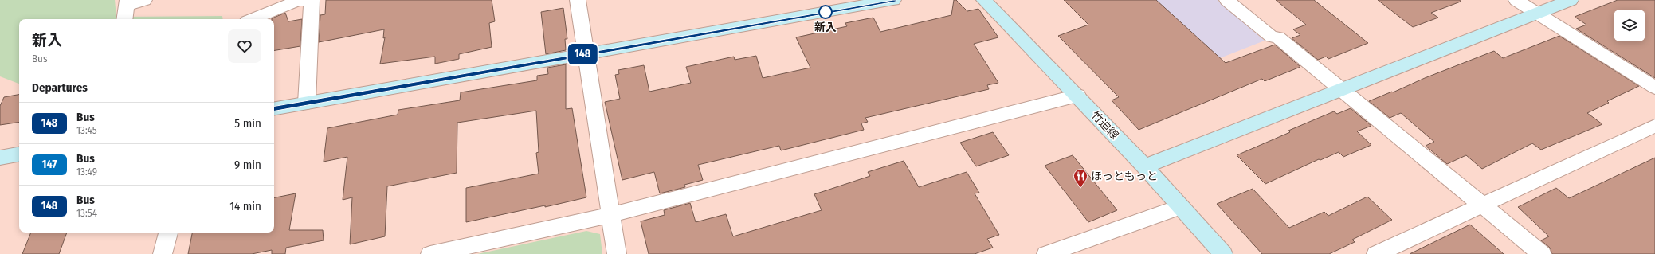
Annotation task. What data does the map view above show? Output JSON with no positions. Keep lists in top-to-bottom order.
{
  "streets": {
    "street": ["竹迫線"]
  },
  "places": {
    "other": ["新入"],
    "restaurant": ["ほっともっと"]
  },
  "lines": ["bus line 148"],
  "page": {
    "on_map": "148",
    "heading": [
      ["新入", "Bus"],
      "Departures"
    ],
    "list": [
      {
        "mark": "148",
        "name": "Bus",
        "note": "13:45",
        "value": "5 min"
      },
      {
        "mark": "147",
        "name": "Bus",
        "note": "13:49",
        "value": "9 min"
      },
      {
        "mark": "148",
        "name": "Bus",
        "note": "13:54",
        "value": "14 min"
      }
    ]
  }
}
